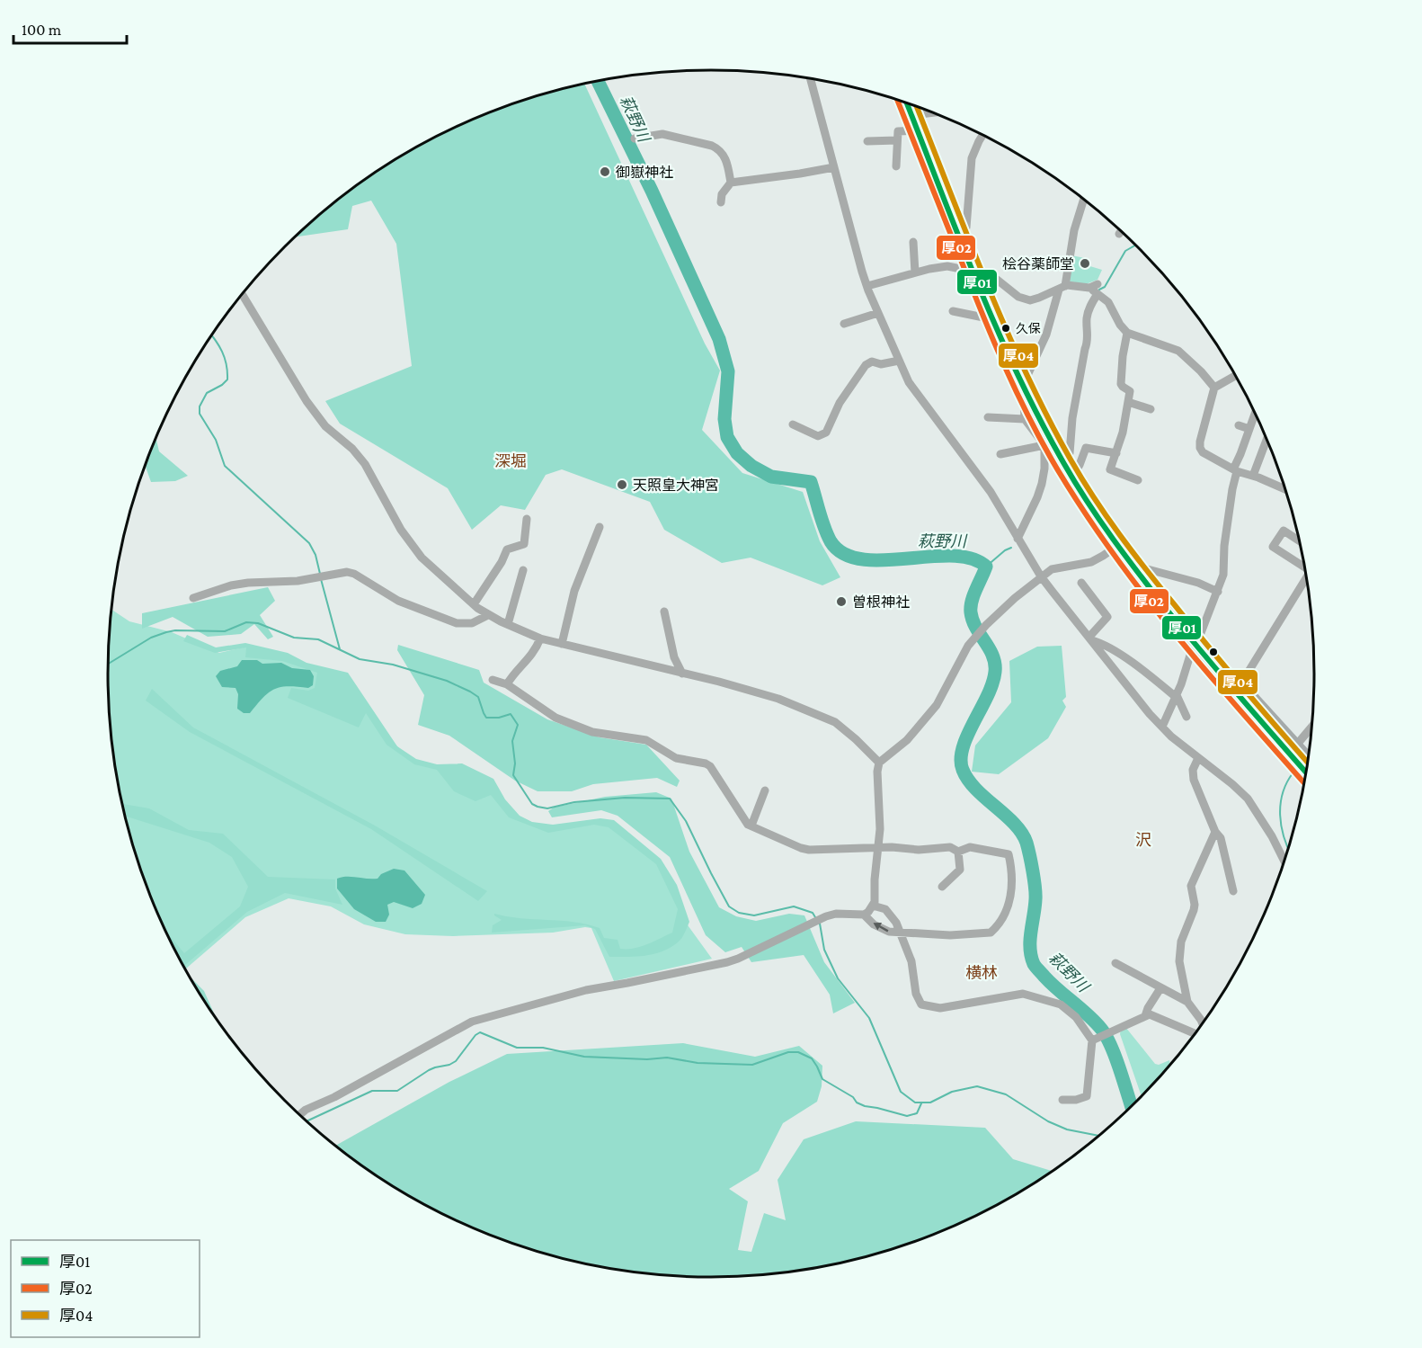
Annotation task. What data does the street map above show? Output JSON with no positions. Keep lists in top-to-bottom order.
{
  "districts": ["深堀", "沢", "横林"],
  "water": ["萩野川"],
  "places": [
    "御嶽神社",
    "桧谷薬師堂",
    "久保",
    "天照皇大神宮",
    "曽根神社"
  ],
  "lines": ["transit line 厚02", "transit line 厚01", "transit line 厚04"],
  "legend": ["厚01", "厚02", "厚04"],
  "scale_bar": "100 m"
}
